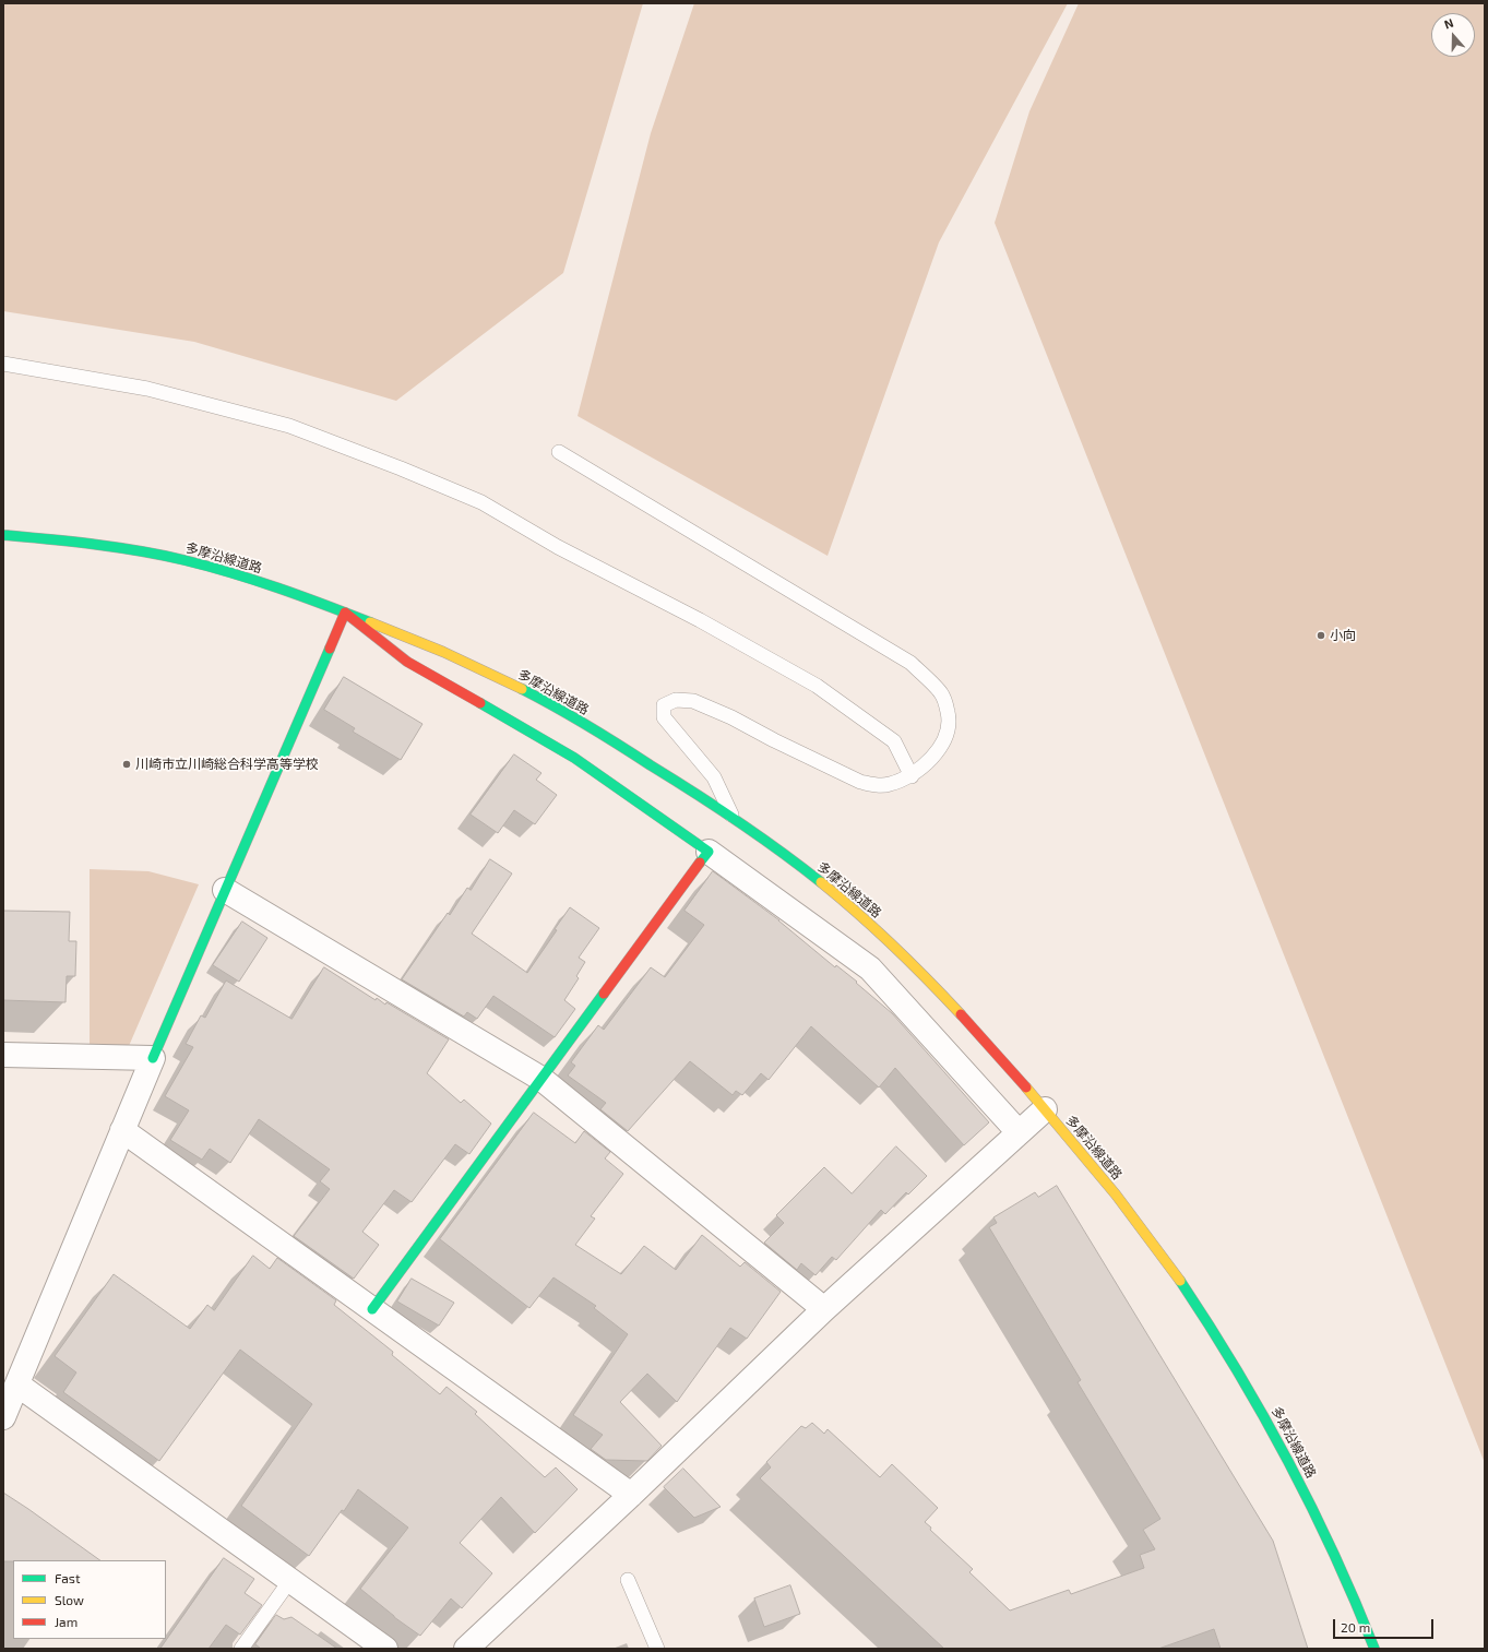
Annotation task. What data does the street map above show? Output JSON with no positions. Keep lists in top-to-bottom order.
{
  "streets": {
    "main road": ["多摩沿線道路"]
  },
  "places": ["小向", "川崎市立川崎総合科学高等学校"],
  "legend": ["Fast", "Slow", "Jam"],
  "scale_bar": "20 m",
  "north": "top"
}
